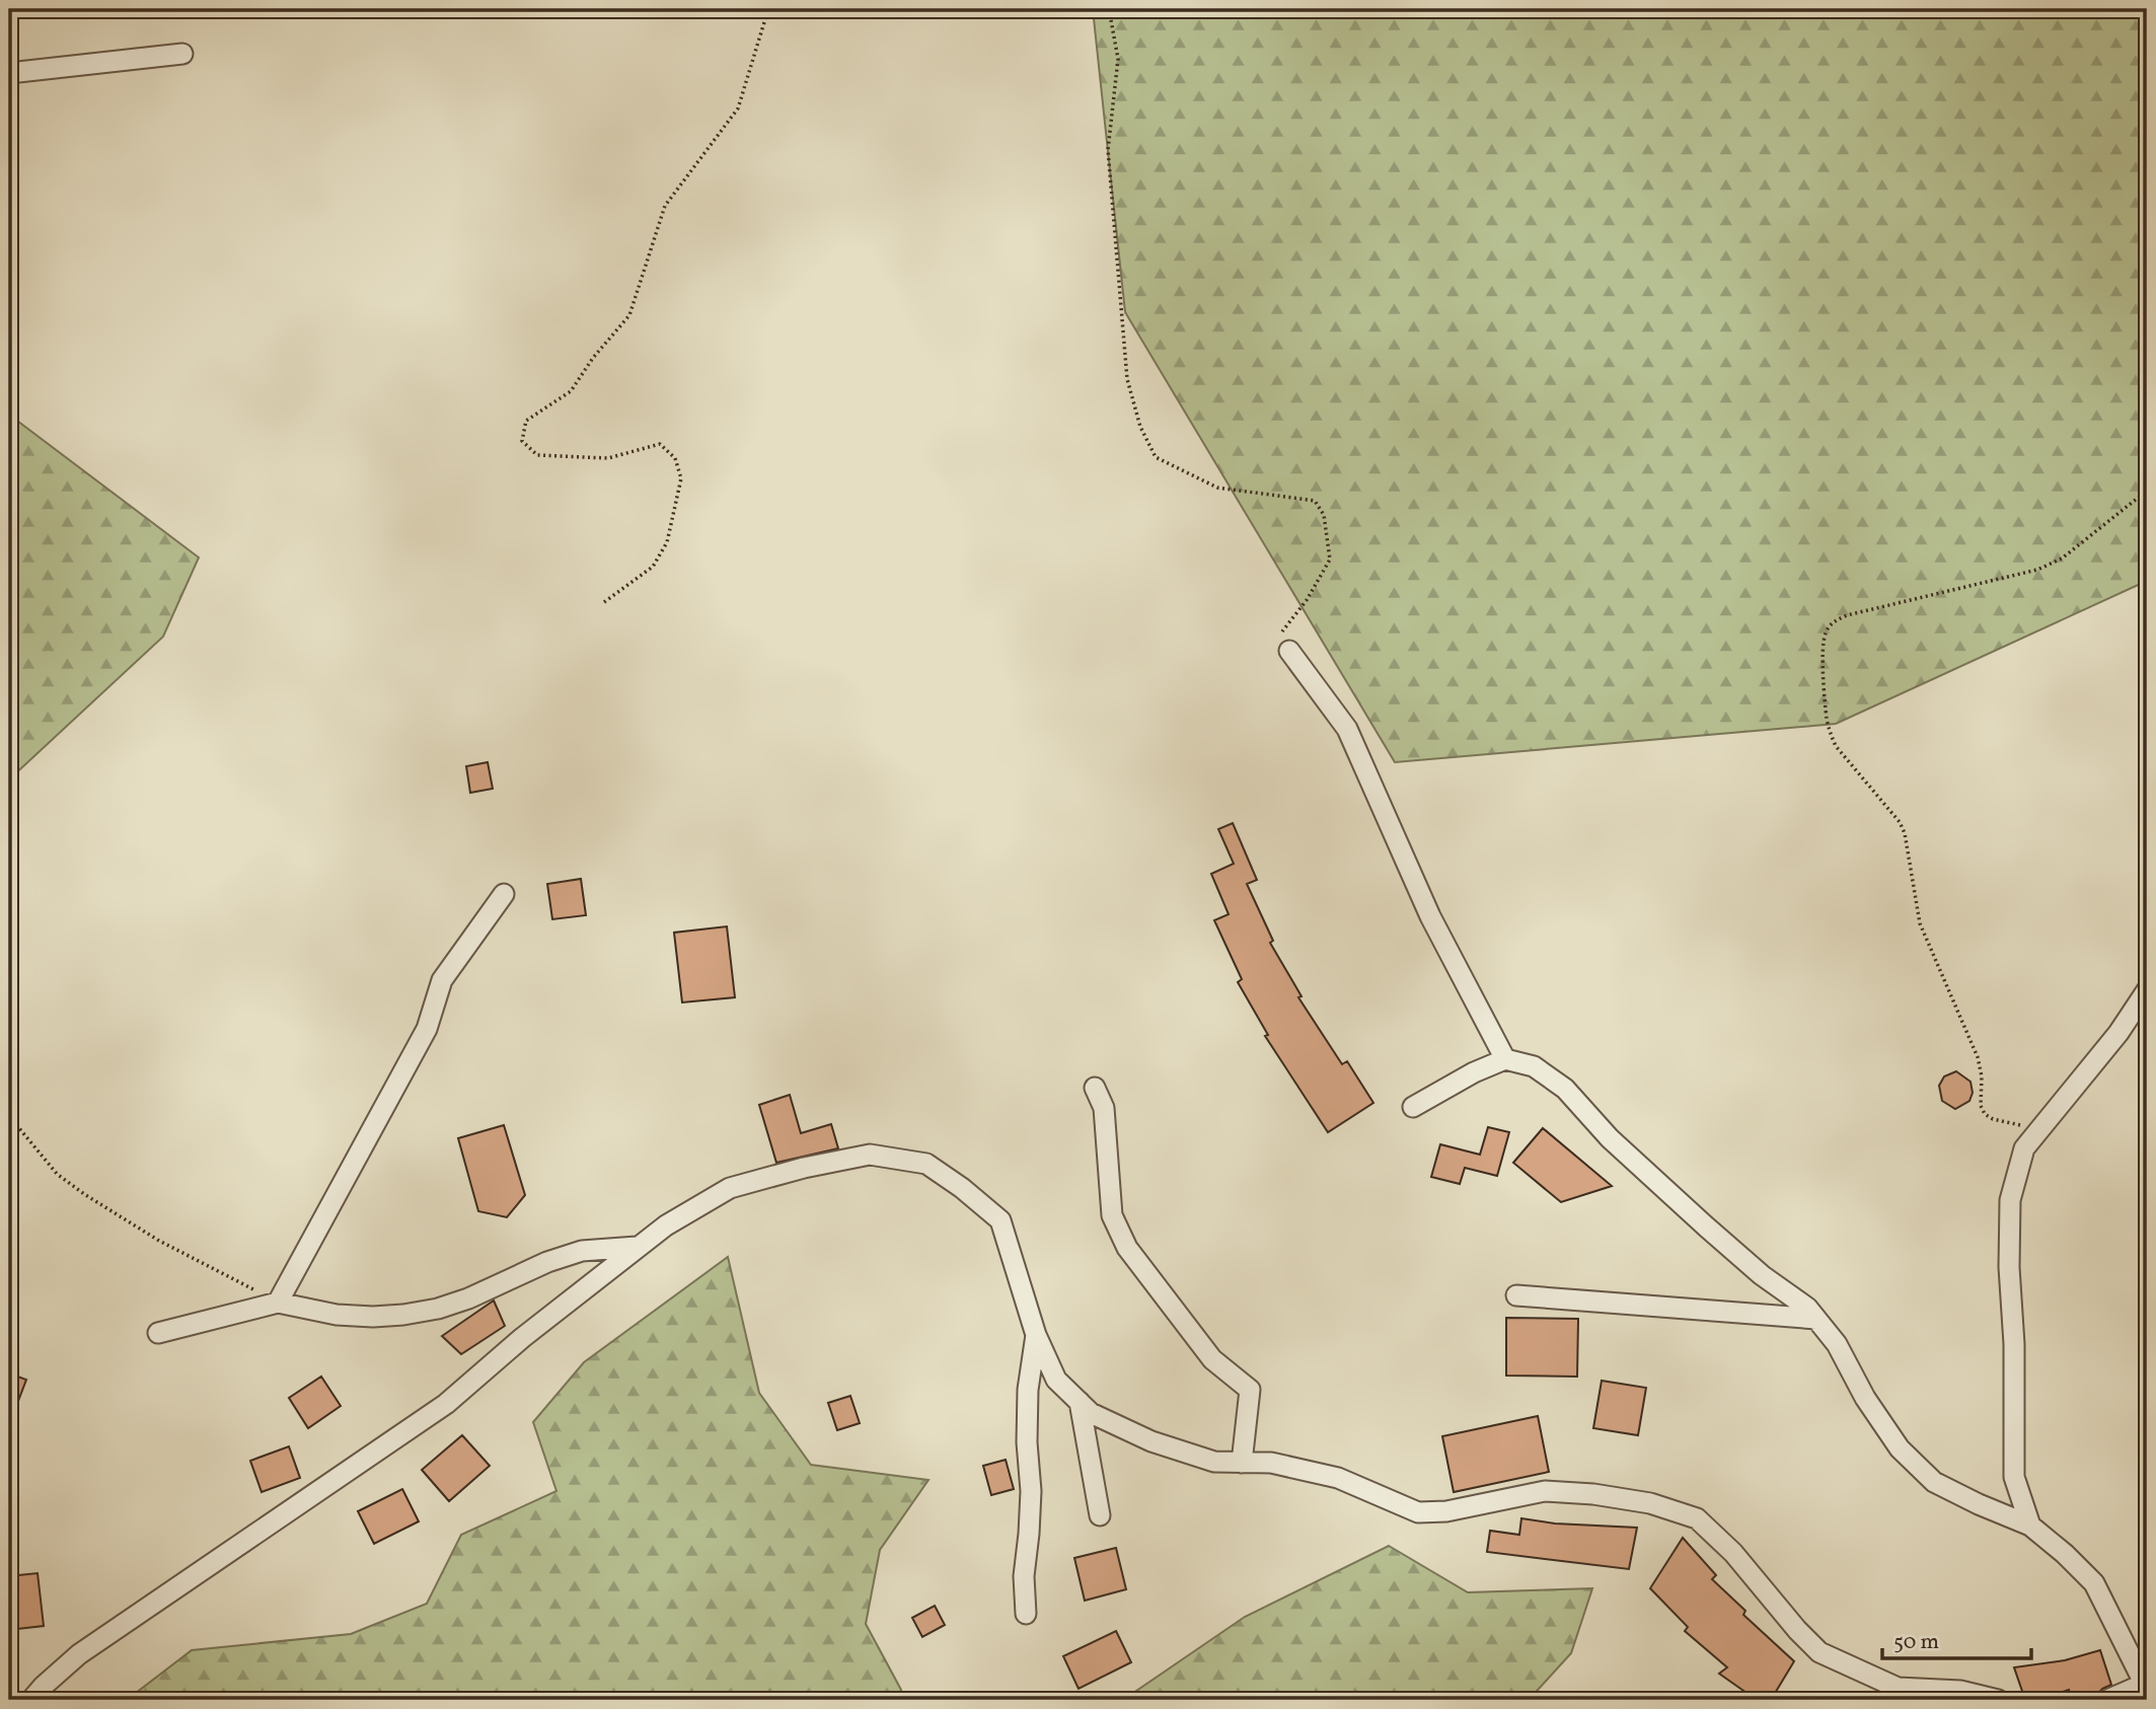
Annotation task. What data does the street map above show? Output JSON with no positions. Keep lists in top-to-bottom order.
{
  "scale_bar": "50 m"
}
